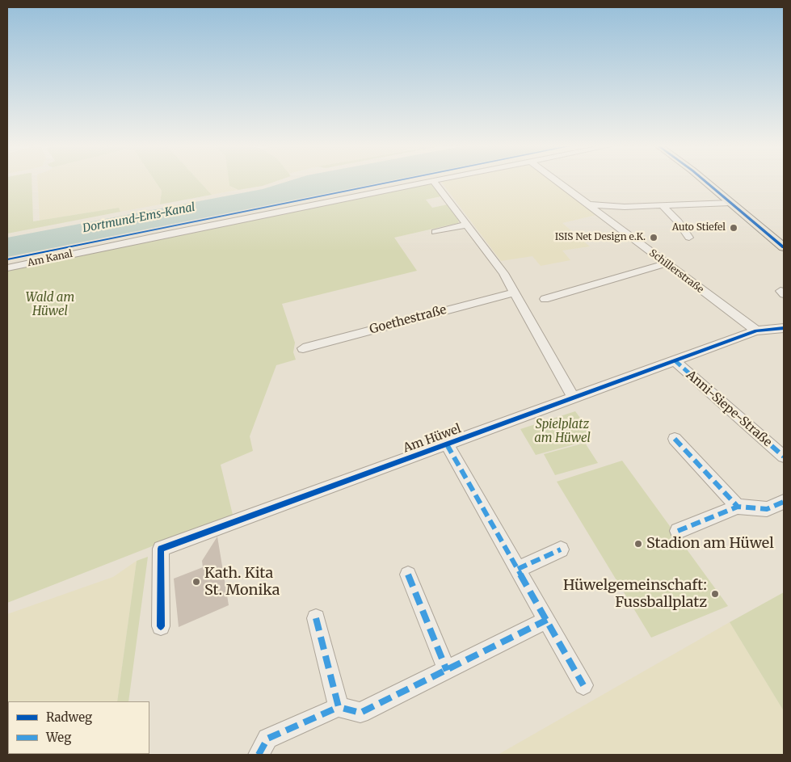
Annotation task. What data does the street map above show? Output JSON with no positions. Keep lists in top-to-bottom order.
{
  "streets": {
    "street": [
      "Am Kanal",
      "Schillerstraße",
      "Goethestraße",
      "Anni-Siepe-Straße",
      "Am Hüwel"
    ]
  },
  "crossings": [
    ["Schillerstraße", "Am Hüwel"],
    ["Anni-Siepe-Straße", "Am Hüwel"]
  ],
  "water": ["Dortmund-Ems-Kanal"],
  "parks": ["Wald am Hüwel", "Spielplatz am Hüwel"],
  "places": [
    "Auto Stiefel",
    "ISIS Net Design e.K.",
    "Stadion am Hüwel",
    "Kath. Kita St. Monika",
    "Hüwelgemeinschaft: Fussballplatz"
  ],
  "legend": ["Radweg", "Weg"]
}
